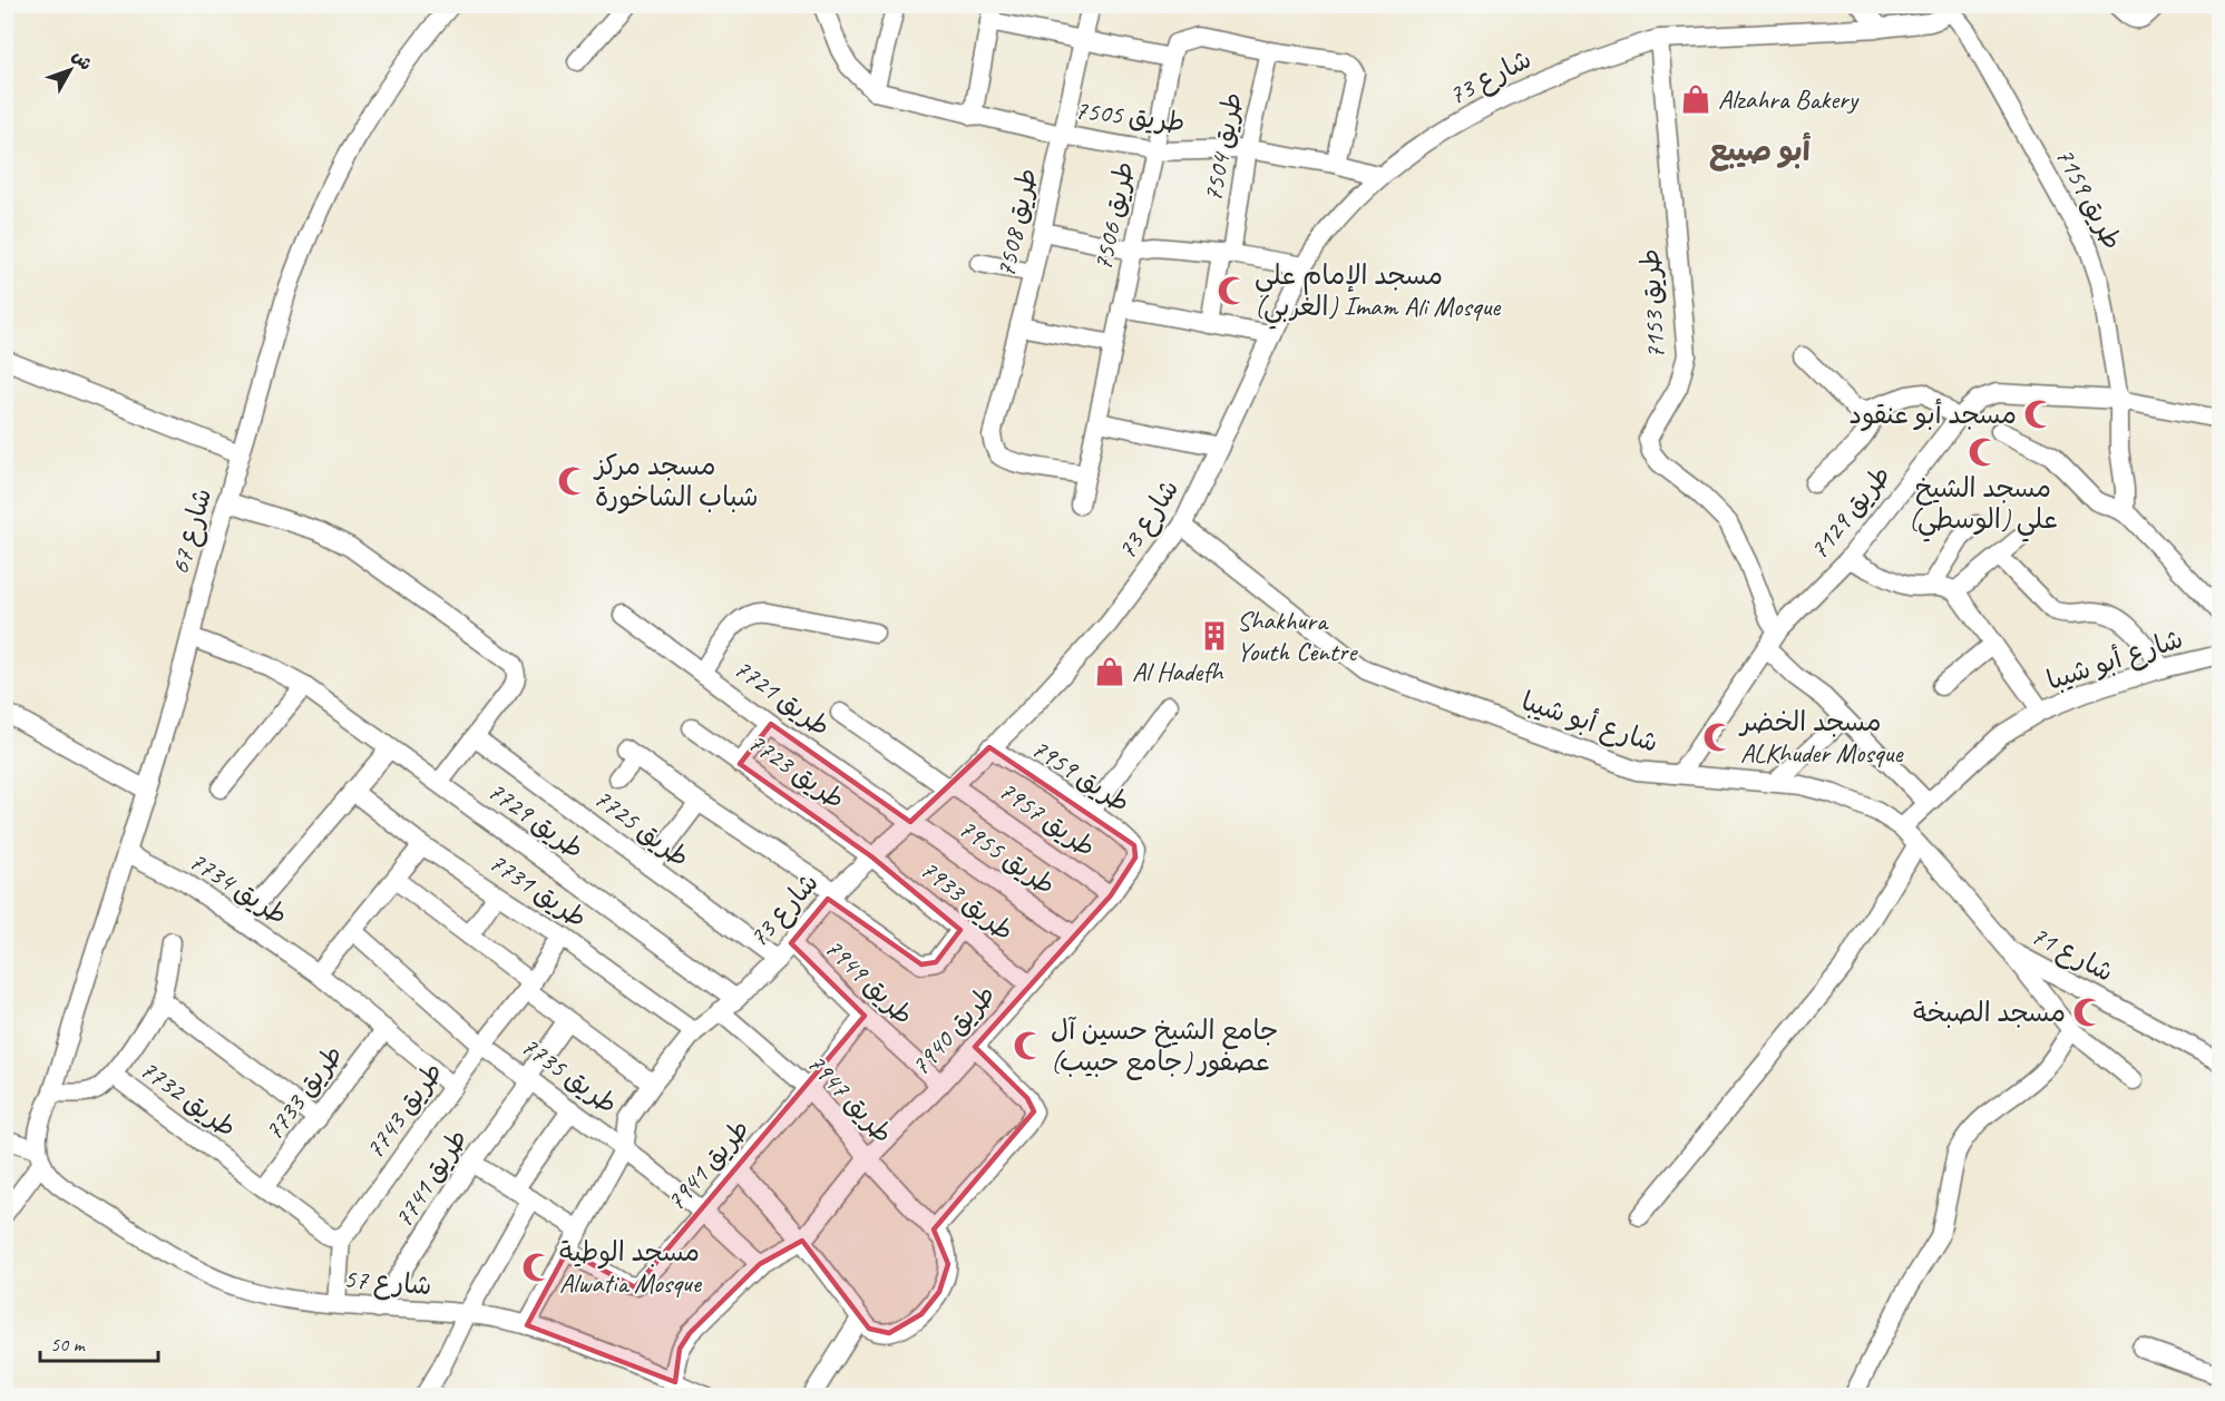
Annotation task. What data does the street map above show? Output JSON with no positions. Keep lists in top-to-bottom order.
{
  "streets": {
    "street": [
      "شارع 73",
      "طريق 7505",
      "طريق 7504",
      "طريق 7159",
      "طريق 7506",
      "طريق 7508",
      "طريق 7153",
      "طريق 7129",
      "شارع 67",
      "شارع أبو شيبا",
      "طريق 7721",
      "طريق 7723",
      "طريق 7959",
      "طريق 7957",
      "طريق 7729",
      "طريق 7725",
      "طريق 7955",
      "طريق 7734",
      "طريق 7731",
      "طريق 7933",
      "شارع 71",
      "طريق 7949",
      "طريق 7940",
      "طريق 7735",
      "طريق 7733",
      "طريق 7732",
      "طريق 7947",
      "طريق 7743",
      "طريق 7941",
      "طريق 7741",
      "شارع 57"
    ]
  },
  "crossings": [
    ["شارع 73", "طريق 7505"],
    ["شارع 73", "طريق 7159"],
    ["شارع 73", "طريق 7153"],
    ["شارع 73", "شارع أبو شيبا"],
    ["شارع 73", "طريق 7721"],
    ["شارع 73", "طريق 7723"],
    ["شارع 73", "طريق 7959"],
    ["شارع 73", "طريق 7957"],
    ["شارع 73", "طريق 7729"],
    ["شارع 73", "طريق 7725"],
    ["شارع 73", "طريق 7955"],
    ["شارع 73", "طريق 7731"],
    ["شارع 73", "طريق 7933"],
    ["شارع 73", "طريق 7949"],
    ["شارع 73", "طريق 7735"],
    ["شارع 73", "طريق 7947"],
    ["شارع 73", "طريق 7941"],
    ["شارع 73", "شارع 57"],
    ["طريق 7505", "طريق 7504"],
    ["طريق 7505", "طريق 7506"],
    ["طريق 7505", "طريق 7508"],
    ["طريق 7159", "طريق 7129"],
    ["طريق 7506", "طريق 7508"],
    ["طريق 7153", "طريق 7129"],
    ["طريق 7129", "شارع أبو شيبا"],
    ["شارع 67", "طريق 7729"],
    ["شارع 67", "طريق 7734"],
    ["شارع 67", "طريق 7732"],
    ["شارع 67", "شارع 57"],
    ["شارع أبو شيبا", "شارع 71"],
    ["طريق 7721", "طريق 7955"],
    ["طريق 7723", "طريق 7933"],
    ["طريق 7959", "طريق 7940"],
    ["طريق 7957", "طريق 7940"],
    ["طريق 7955", "طريق 7940"],
    ["طريق 7734", "طريق 7733"],
    ["طريق 7734", "طريق 7743"],
    ["طريق 7731", "طريق 7743"],
    ["طريق 7933", "طريق 7940"],
    ["طريق 7949", "طريق 7940"],
    ["طريق 7949", "طريق 7941"],
    ["طريق 7940", "طريق 7947"],
    ["طريق 7735", "طريق 7743"],
    ["طريق 7735", "طريق 7941"],
    ["طريق 7735", "طريق 7741"],
    ["طريق 7733", "طريق 7732"],
    ["طريق 7947", "طريق 7941"],
    ["طريق 7741", "شارع 57"]
  ],
  "districts": ["أبو صيبع"],
  "places": {
    "shop": ["Alzahra Bakery", "Al Hadefh"],
    "mosque": [
      "مسجد الإمام علي (الغربي) Imam Ali Mosque",
      "مسجد أبو عنقود",
      "مسجد الشيخ علي (الوسطي)",
      "مسجد مركز شباب الشاخورة",
      "مسجد الخضر ALKhuder Mosque",
      "مسجد الصبخة",
      "جامع الشيخ حسين آل عصفور (جامع حبيب)",
      "مسجد الوطية Alwatia Mosque"
    ],
    "building": ["Shakhura Youth Centre"]
  },
  "scale_bar": "50 m",
  "north": "top right"
}
